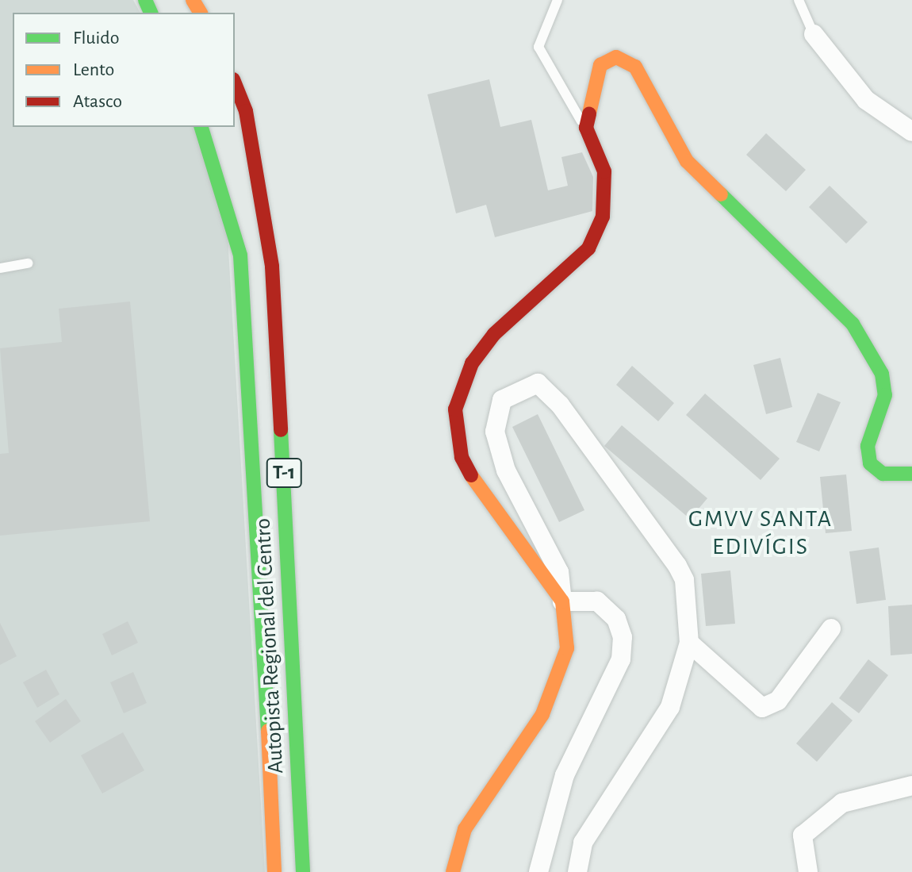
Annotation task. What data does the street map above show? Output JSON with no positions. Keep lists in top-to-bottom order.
{
  "streets": {
    "main road": ["T-1", "Autopista Regional del Centro"]
  },
  "districts": ["GMVV SANTA EDIVÍGIS"],
  "legend": ["Fluido", "Lento", "Atasco"]
}
